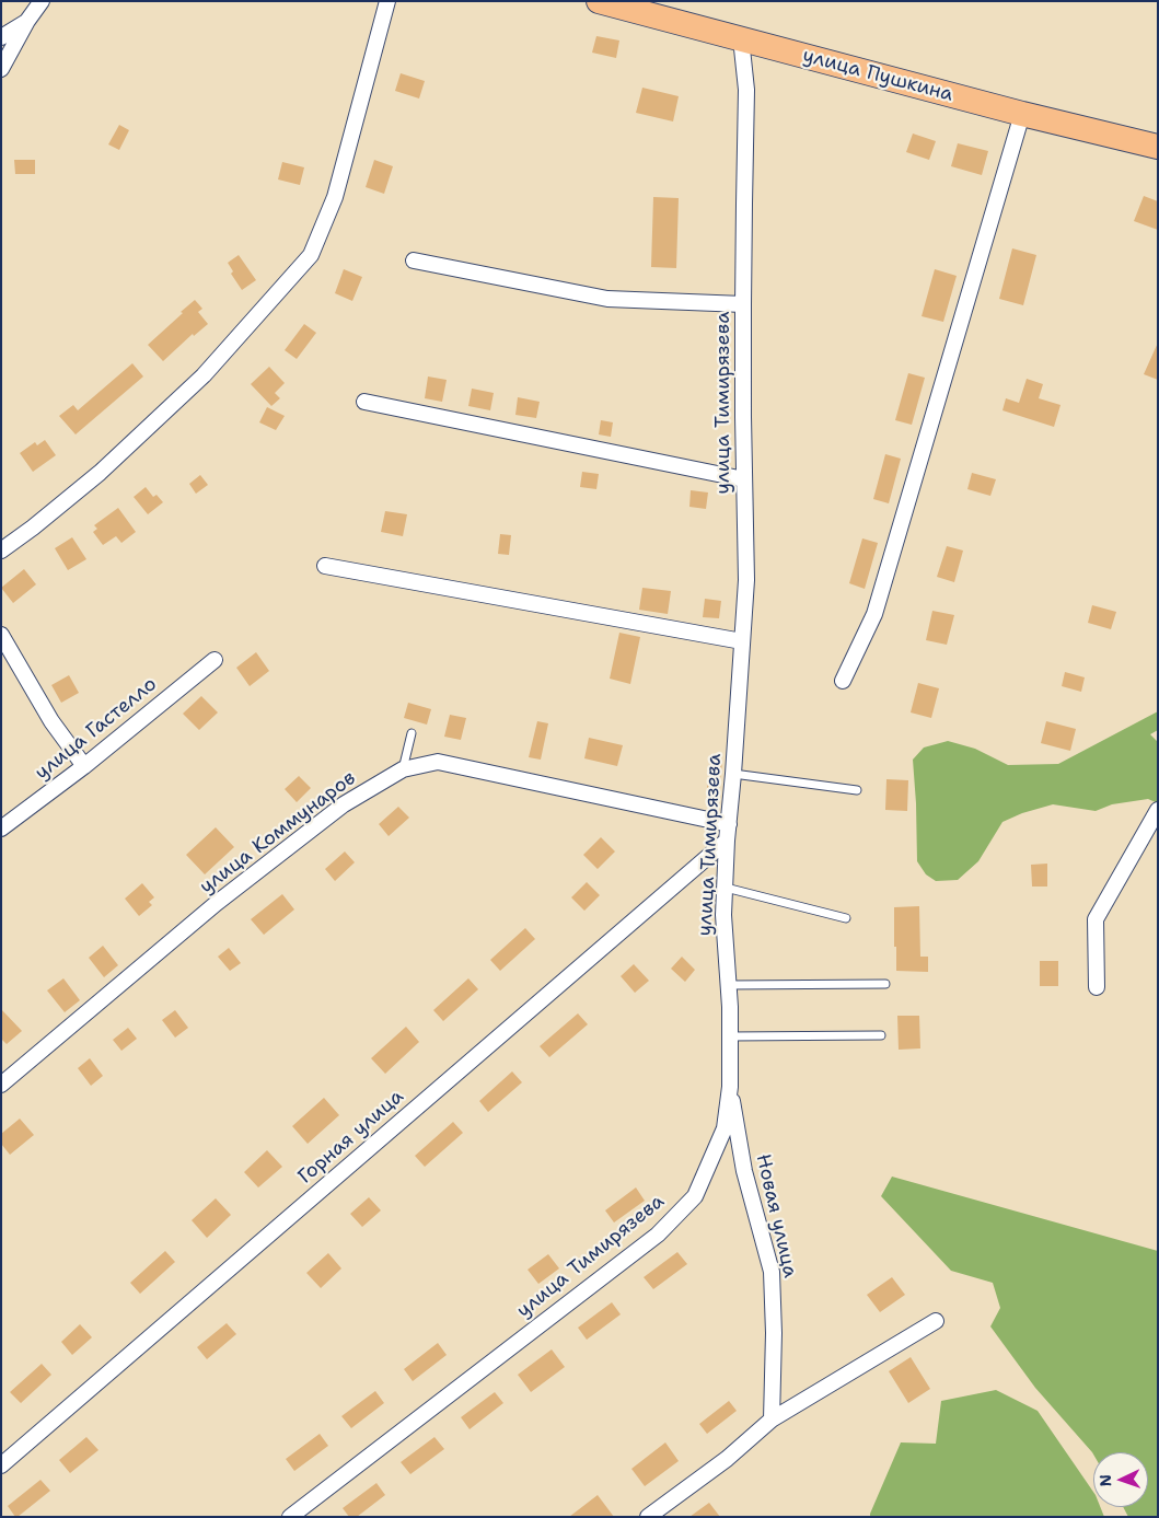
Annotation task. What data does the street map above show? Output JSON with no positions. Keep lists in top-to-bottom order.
{
  "streets": {
    "main road": ["улица Пушкина"],
    "street": [
      "улица Тимирязева",
      "улица Гастелло",
      "улица Коммунаров",
      "Горная улица",
      "Новая улица"
    ]
  },
  "crossings": [
    ["улица Пушкина", "улица Тимирязева"],
    ["улица Тимирязева", "улица Коммунаров"],
    ["улица Тимирязева", "Горная улица"],
    ["улица Тимирязева", "Новая улица"]
  ],
  "north": "left"
}
